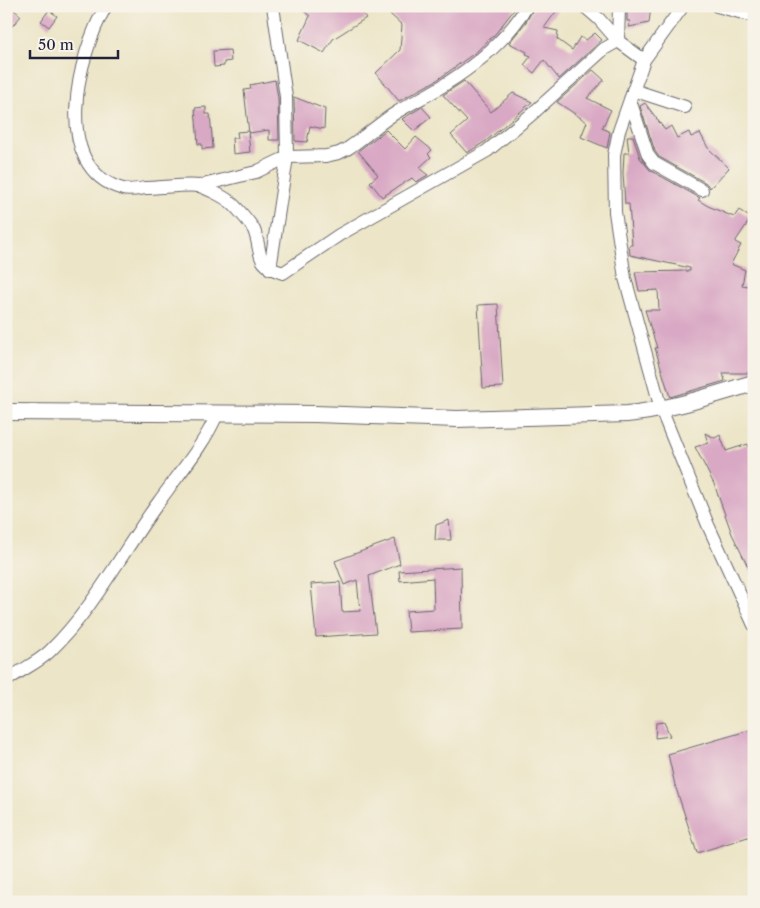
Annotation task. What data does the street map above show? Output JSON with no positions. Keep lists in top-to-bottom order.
{
  "scale_bar": "50 m"
}
